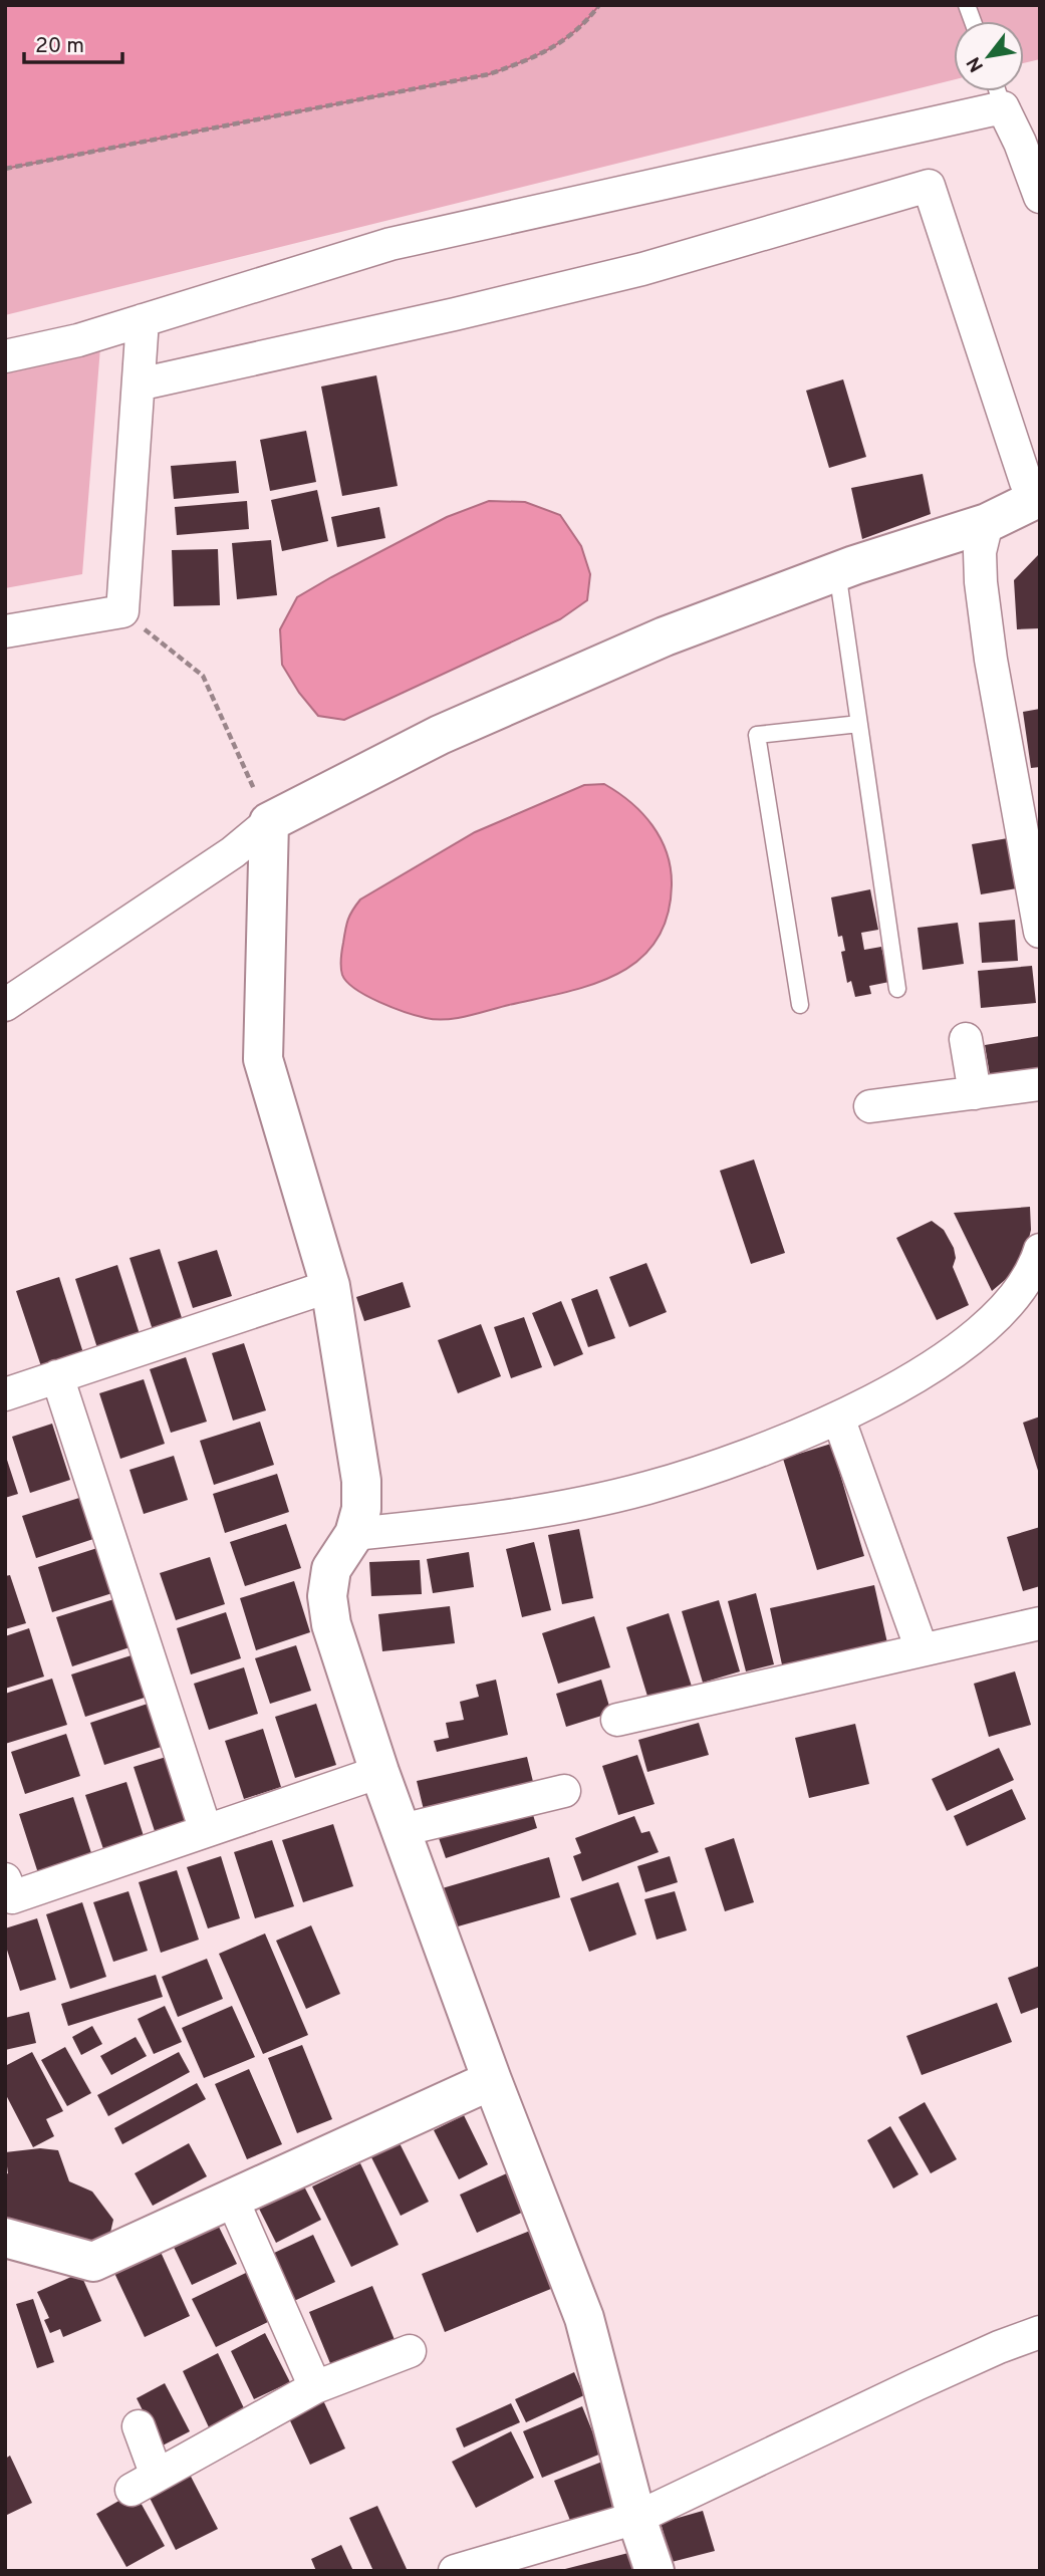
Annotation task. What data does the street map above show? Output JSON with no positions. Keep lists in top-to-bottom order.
{
  "scale_bar": "20 m",
  "north": "bottom left"
}
